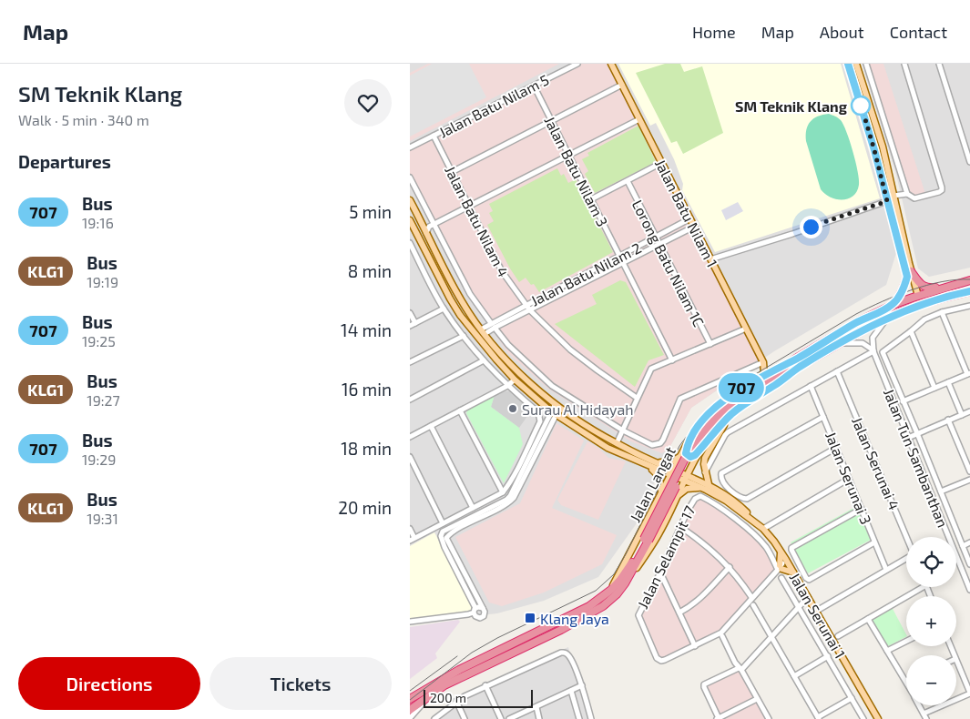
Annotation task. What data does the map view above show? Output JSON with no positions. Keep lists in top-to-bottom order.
{
  "streets": {
    "highway": ["Jalan Langat"],
    "main road": ["Jalan Batu Nilam 1", "Jalan Serunai 1"],
    "street": [
      "Jalan Batu Nilam 5",
      "Jalan Batu Nilam 3",
      "Jalan Batu Nilam 4",
      "Lorong Batu Nilam 1C",
      "Jalan Batu Nilam 2",
      "Jalan Tun Sambanthan",
      "Jalan Serunai 4",
      "Jalan Serunai 3",
      "Jalan Selampit 17"
    ]
  },
  "crossings": [
    ["Jalan Batu Nilam 5", "Jalan Batu Nilam 3"],
    ["Jalan Batu Nilam 5", "Jalan Batu Nilam 4"],
    ["Jalan Batu Nilam 3", "Jalan Batu Nilam 2"],
    ["Jalan Batu Nilam 1", "Jalan Batu Nilam 2"],
    ["Jalan Batu Nilam 4", "Jalan Batu Nilam 2"],
    ["Lorong Batu Nilam 1C", "Jalan Batu Nilam 2"]
  ],
  "places": {
    "other": ["SM Teknik Klang", "Surau Al Hidayah"],
    "transit": ["Klang Jaya"]
  },
  "lines": ["bus line 707"],
  "scale_bar": "200 m",
  "page": {
    "header": "Map",
    "nav": [
      "Home",
      "Map",
      "About",
      "Contact"
    ],
    "heading": [
      ["SM Teknik Klang", "Walk · 5 min · 340 m"],
      "Departures"
    ],
    "on_map": "707",
    "list": [
      {
        "mark": "707",
        "name": "Bus",
        "note": "19:16",
        "value": "5 min"
      },
      {
        "mark": "KLG1",
        "name": "Bus",
        "note": "19:19",
        "value": "8 min"
      },
      {
        "mark": "707",
        "name": "Bus",
        "note": "19:25",
        "value": "14 min"
      },
      {
        "mark": "KLG1",
        "name": "Bus",
        "note": "19:27",
        "value": "16 min"
      },
      {
        "mark": "707",
        "name": "Bus",
        "note": "19:29",
        "value": "18 min"
      },
      {
        "mark": "KLG1",
        "name": "Bus",
        "note": "19:31",
        "value": "20 min"
      }
    ],
    "map_buttons": ["+", "−"],
    "buttons": ["Directions", "Tickets"],
    "scale": "200 m"
  }
}
